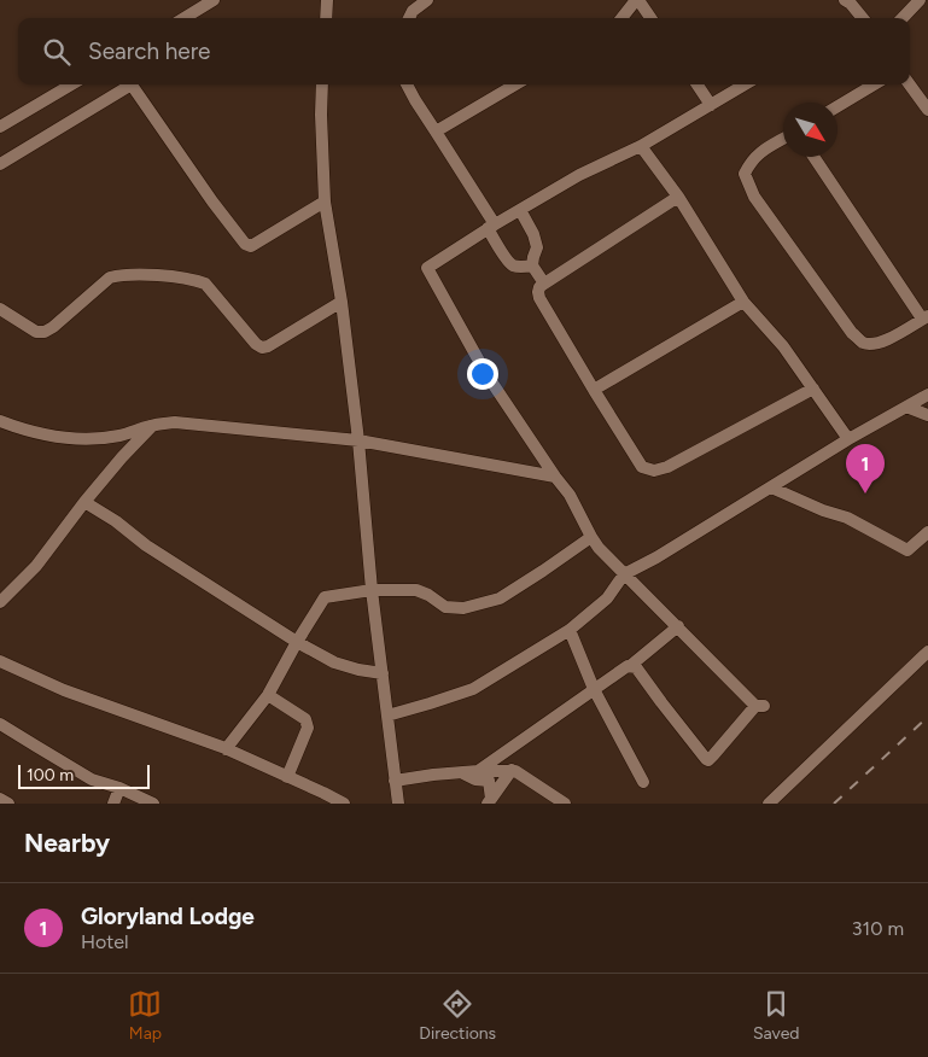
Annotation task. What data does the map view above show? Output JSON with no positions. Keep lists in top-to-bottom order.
{
  "scale_bar": "100 m",
  "north": "bottom right",
  "page": {
    "search": "Search here",
    "pins": "1",
    "scale": "100 m",
    "heading": "Nearby",
    "list": [
      {
        "mark": "1",
        "name": "Gloryland Lodge",
        "note": "Hotel",
        "value": "310 m"
      }
    ],
    "nav": ["Map", "Directions", "Saved"]
  }
}
